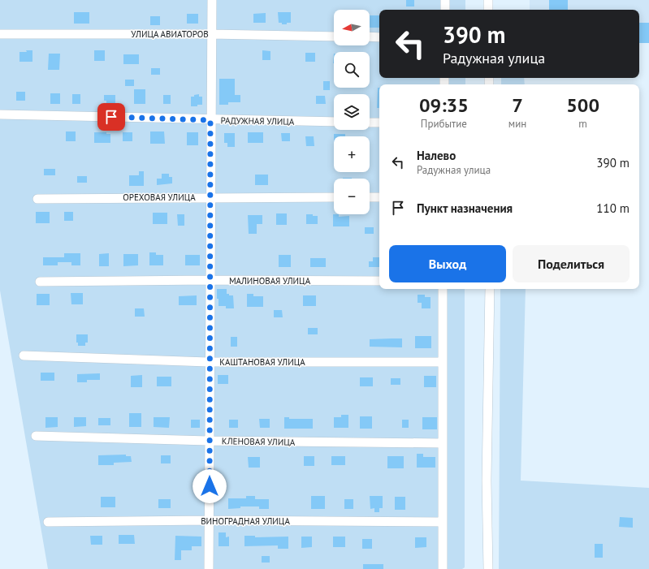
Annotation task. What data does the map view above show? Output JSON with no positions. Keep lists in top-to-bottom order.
{
  "streets": {
    "street": [
      "УЛИЦА АВИАТОРОВ",
      "РАДУЖНАЯ УЛИЦА",
      "ОРЕХОВАЯ УЛИЦА",
      "МАЛИНОВАЯ УЛИЦА",
      "КАШТАНОВАЯ УЛИЦА",
      "КЛЕНОВАЯ УЛИЦА",
      "ВИНОГРАДНАЯ УЛИЦА"
    ]
  },
  "north": "left",
  "page": {
    "map_buttons": ["+", "−"],
    "turn": ["390 m", "Радужная улица"],
    "eta": [
      "09:35",
      "Прибытие",
      "7",
      "мин",
      "500",
      "m"
    ],
    "list": [
      {
        "name": "Налево",
        "note": "Радужная улица",
        "value": "390 m"
      },
      {
        "name": "Пункт назначения",
        "value": "110 m"
      }
    ],
    "buttons": ["Выход", "Поделиться"]
  }
}
